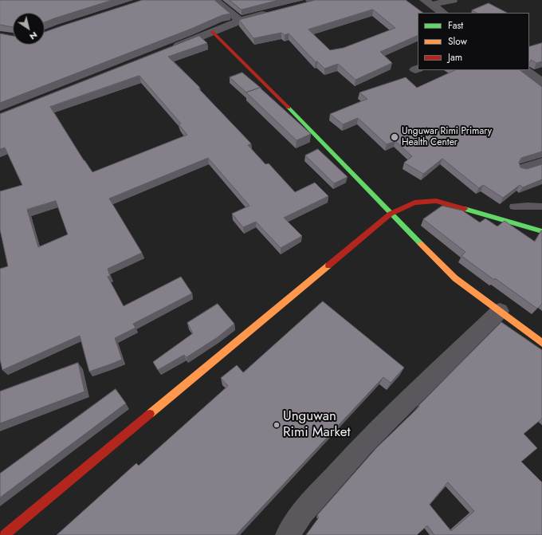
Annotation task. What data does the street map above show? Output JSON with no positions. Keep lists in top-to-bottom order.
{
  "places": ["Unguwar Rimi Primary Health Center", "Unguwan Rimi Market"],
  "legend": ["Fast", "Slow", "Jam"],
  "north": "bottom right"
}
